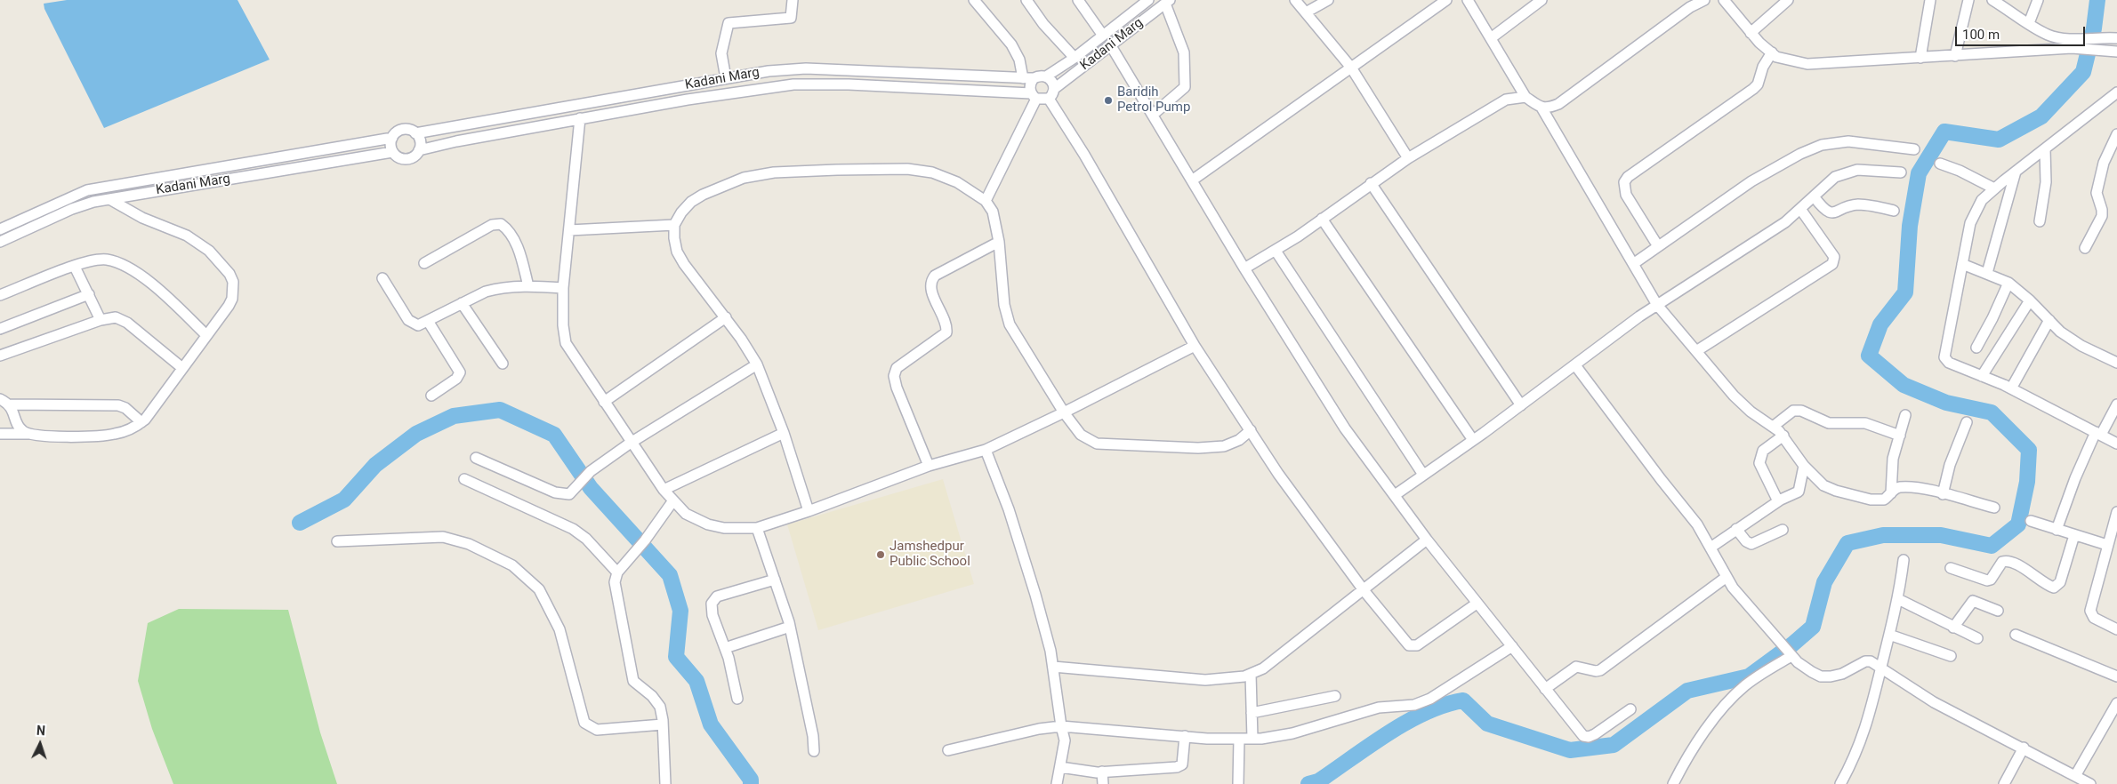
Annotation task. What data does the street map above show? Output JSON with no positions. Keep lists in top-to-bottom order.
{
  "streets": {
    "street": ["Kadani Marg"]
  },
  "places": ["Baridih Petrol Pump", "Jamshedpur Public School"],
  "scale_bar": "100 m",
  "north": "top"
}
